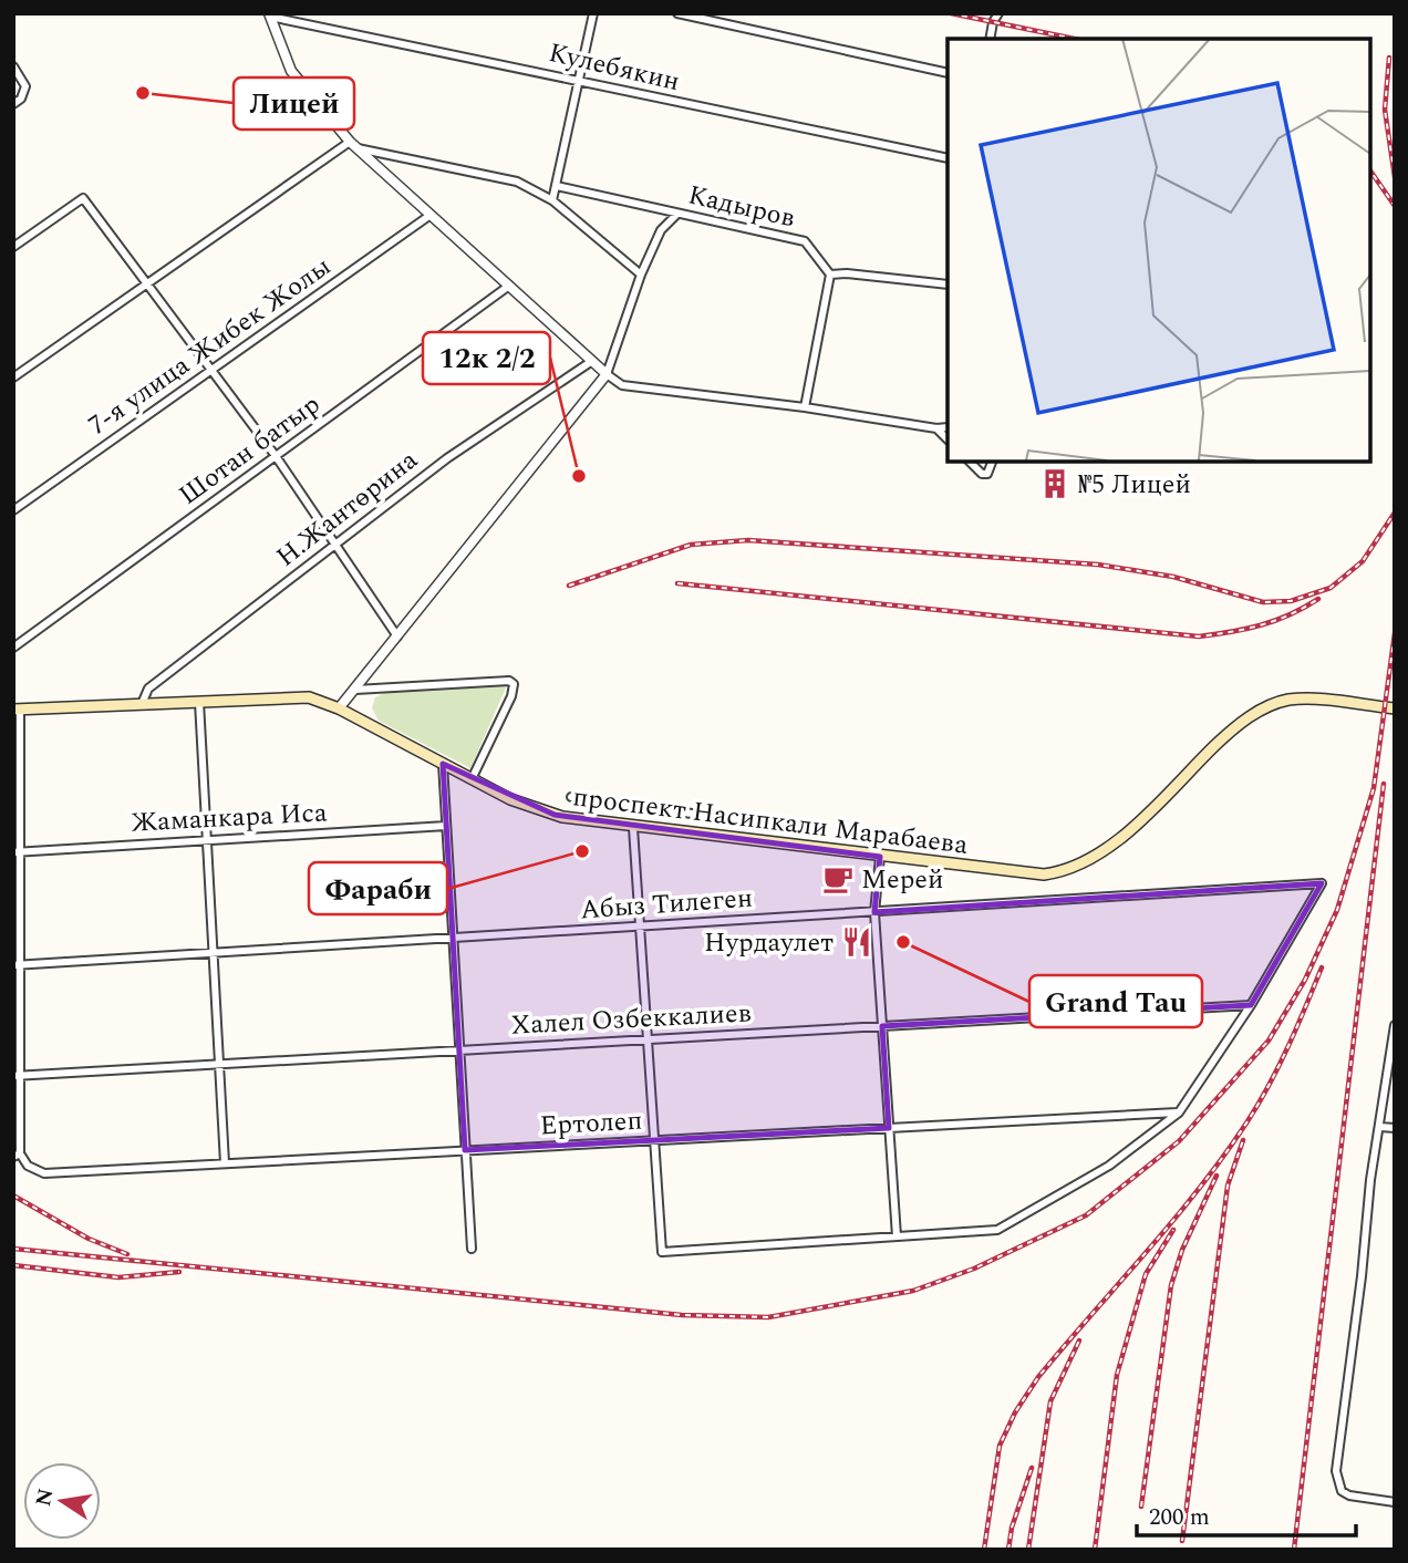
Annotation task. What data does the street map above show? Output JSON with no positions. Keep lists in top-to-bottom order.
{
  "streets": {
    "main road": ["проспект Насипкали Марабаева"],
    "street": [
      "Кулебякин",
      "Кадыров",
      "7-я улица Жибек Жолы",
      "Шотан батыр",
      "Н.Жантөрина",
      "Жаманкара Иса",
      "Абыз Тилеген",
      "Халел Озбеккалиев",
      "Ертолеп"
    ]
  },
  "crossings": [
    ["Н.Жантөрина", "проспект Насипкали Марабаева"],
    ["Абыз Тилеген", "Халел Озбеккалиев"]
  ],
  "places": {
    "other": [
      "Лицей",
      "12к 2/2",
      "Фараби",
      "Grand Tau"
    ],
    "building": ["№5 Лицей"],
    "cafe": ["Мерей"],
    "restaurant": ["Нурдаулет"]
  },
  "scale_bar": "200 m",
  "north": "left"
}
